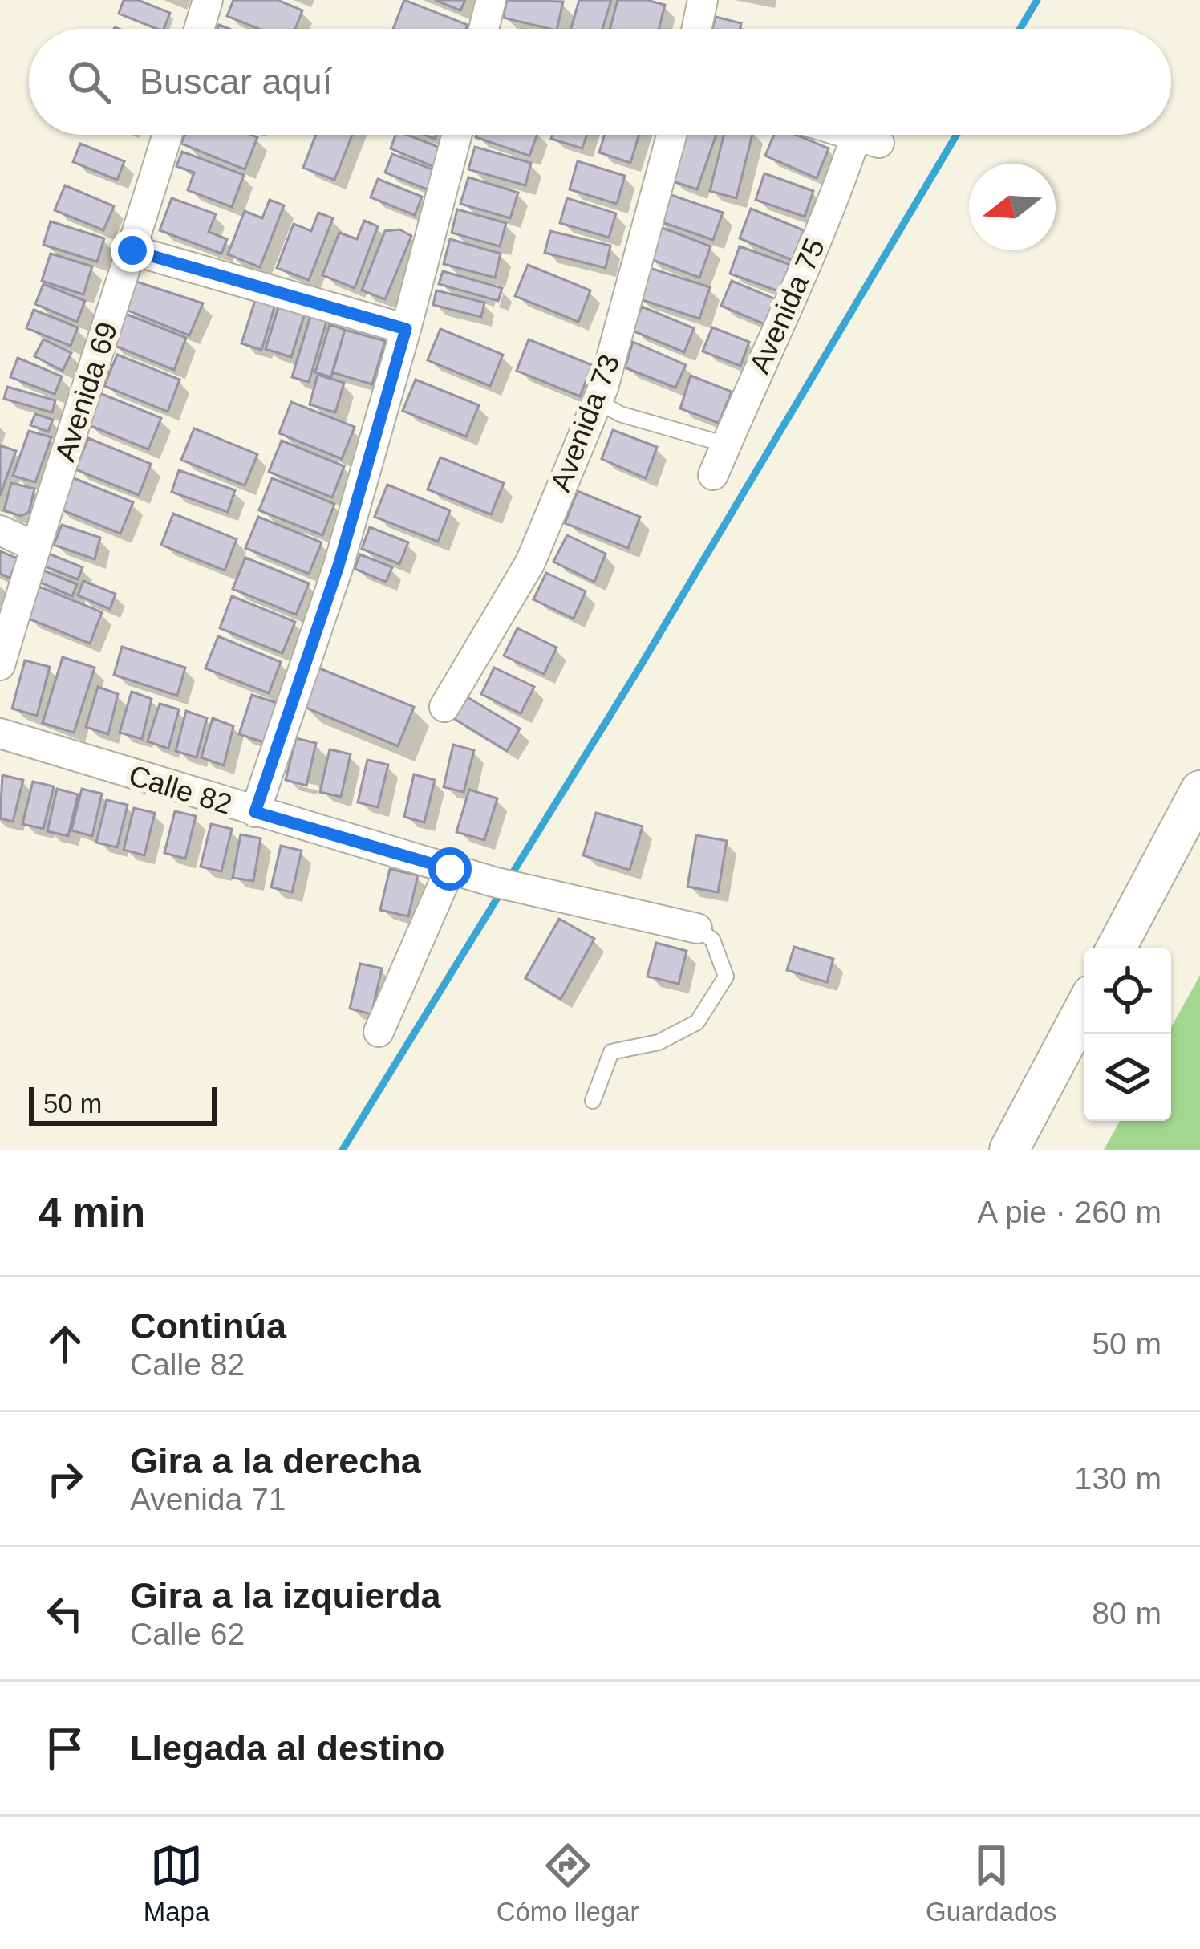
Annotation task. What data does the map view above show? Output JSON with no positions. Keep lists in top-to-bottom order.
{
  "streets": {
    "street": [
      "Avenida 75",
      "Avenida 69",
      "Avenida 73",
      "Calle 82"
    ]
  },
  "scale_bar": "50 m",
  "north": "left",
  "page": {
    "search": "Buscar aquí",
    "scale": "50 m",
    "heading": ["4 min", "A pie · 260 m"],
    "list": [
      ["Continúa", "Calle 82", "50 m"],
      ["Gira a la derecha", "Avenida 71", "130 m"],
      ["Gira a la izquierda", "Calle 62", "80 m"],
      "Llegada al destino"
    ],
    "nav": ["Mapa", "Cómo llegar", "Guardados"]
  }
}
